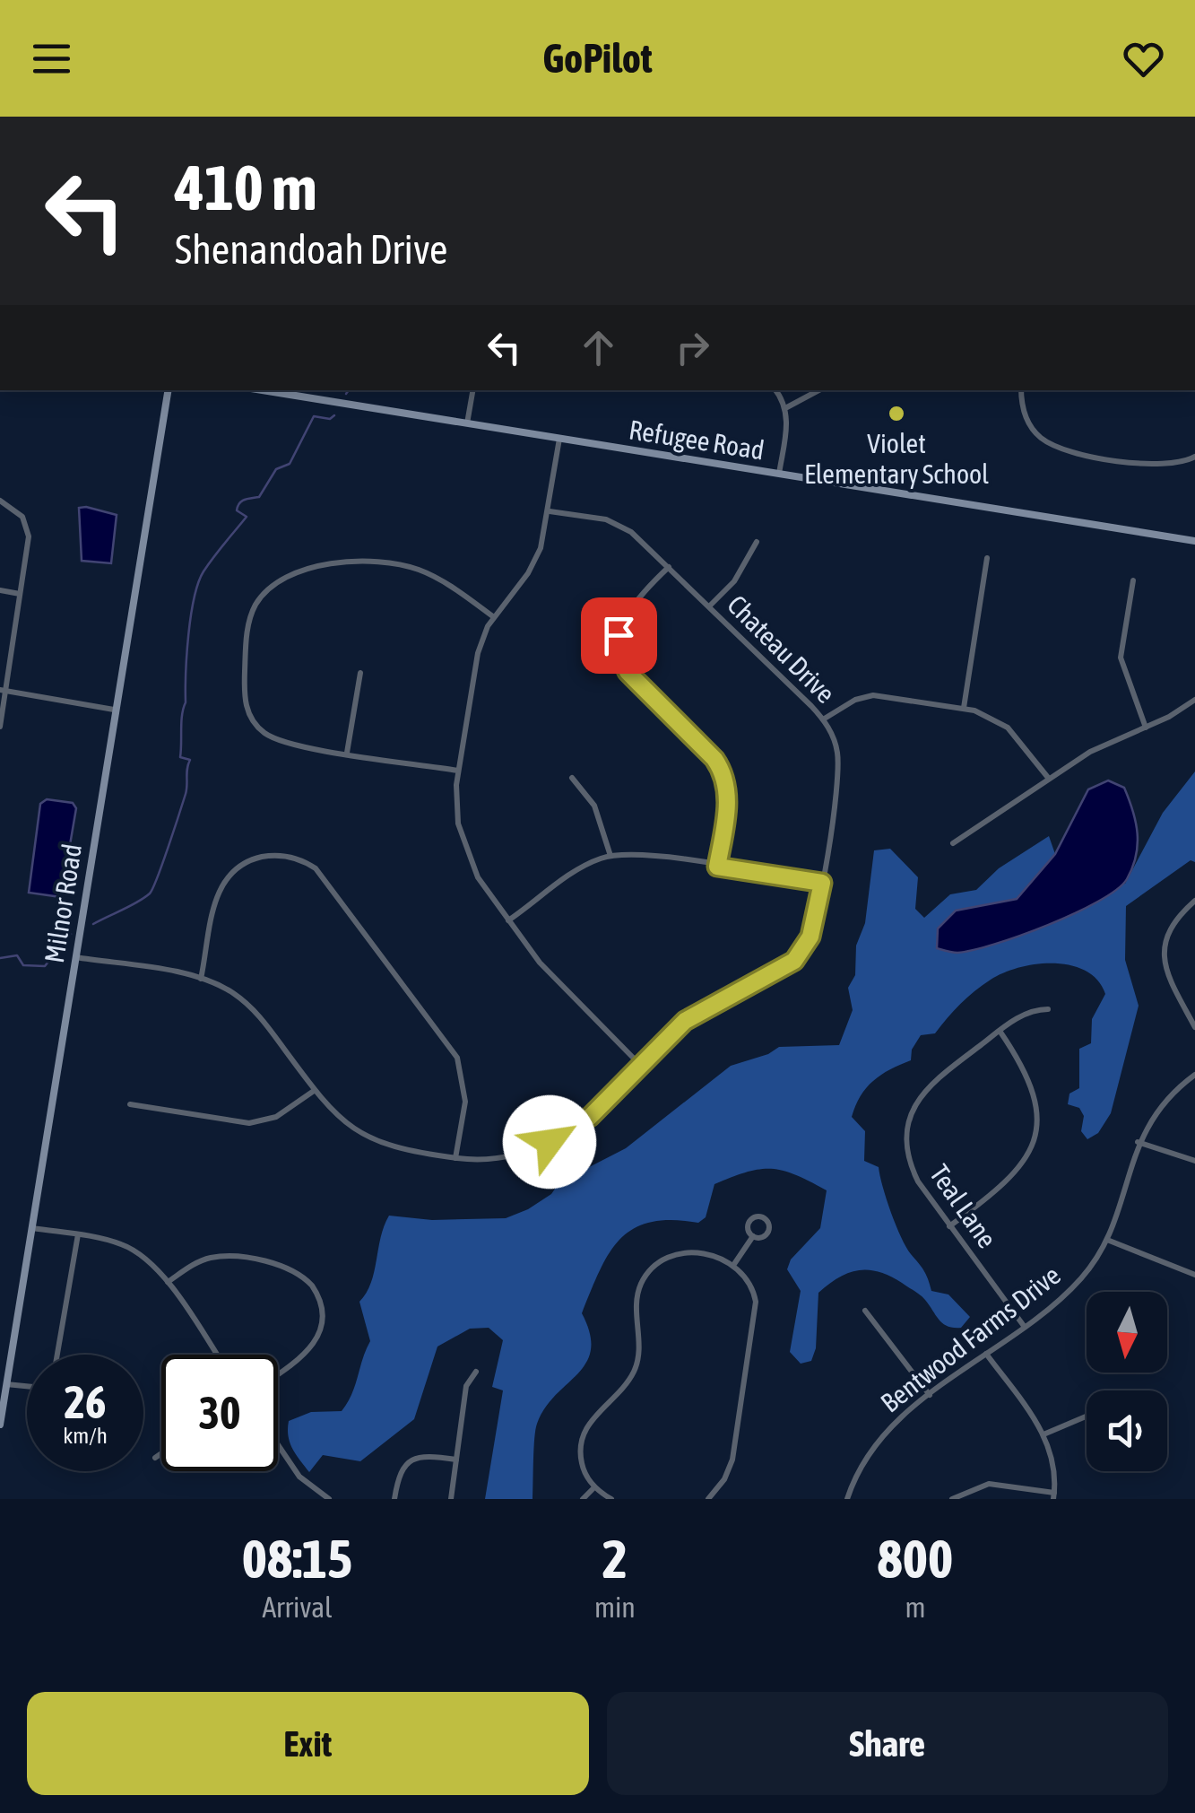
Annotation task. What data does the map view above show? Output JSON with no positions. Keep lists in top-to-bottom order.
{
  "streets": {
    "main road": ["Refugee Road", "Milnor Road"],
    "street": ["Chateau Drive", "Teal Lane", "Bentwood Farms Drive"]
  },
  "crossings": [
    ["Chateau Drive", "Milnor Road"],
    ["Teal Lane", "Bentwood Farms Drive"]
  ],
  "places": ["Violet Elementary School"],
  "north": "bottom",
  "page": {
    "header": "GoPilot",
    "turn": ["410 m", "Shenandoah Drive"],
    "speed": "26 km/h",
    "limit": "30",
    "eta": [
      "08:15",
      "Arrival",
      "2",
      "min",
      "800",
      "m"
    ],
    "buttons": ["Exit", "Share"]
  }
}
